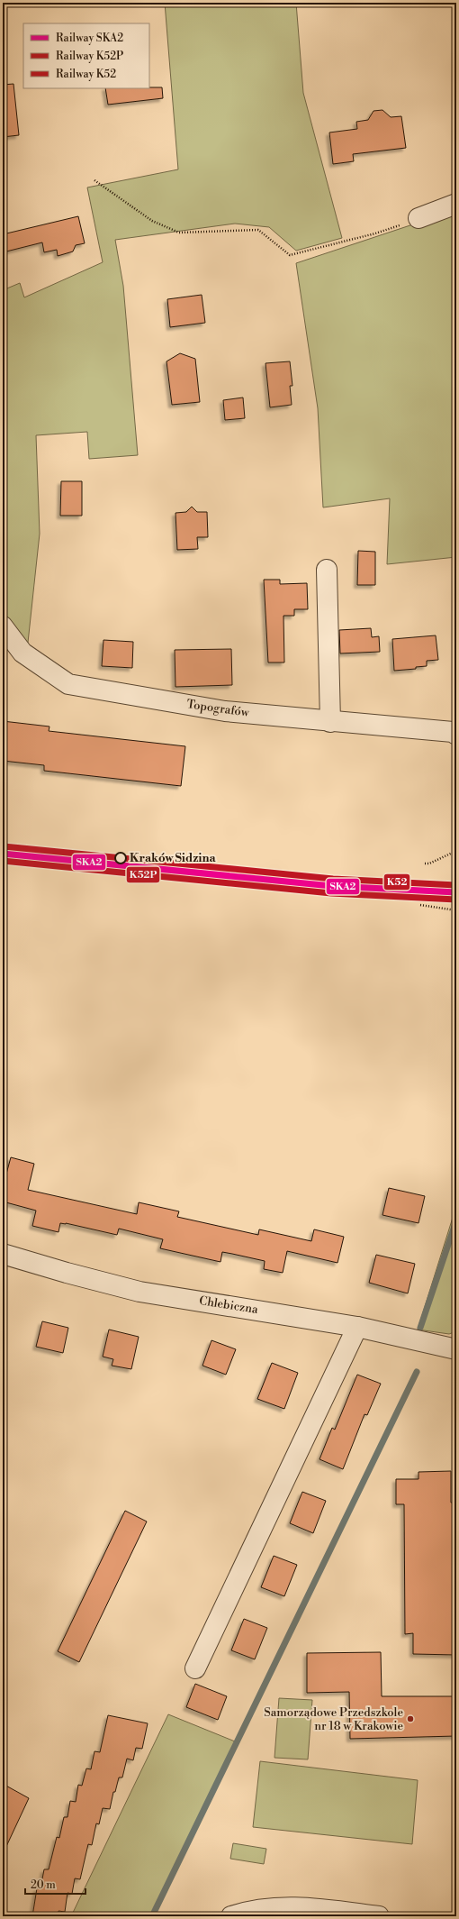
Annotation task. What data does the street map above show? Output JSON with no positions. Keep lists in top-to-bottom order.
{
  "streets": {
    "street": ["Topografów", "Chlebiczna"]
  },
  "places": ["Kraków Sidzina", "Samorządowe Przedszkole nr 18 w Krakowie"],
  "lines": ["rail line K52", "rail line SKA2", "rail line K52P"],
  "legend": ["Railway SKA2", "Railway K52P", "Railway K52"],
  "scale_bar": "20 m"
}
